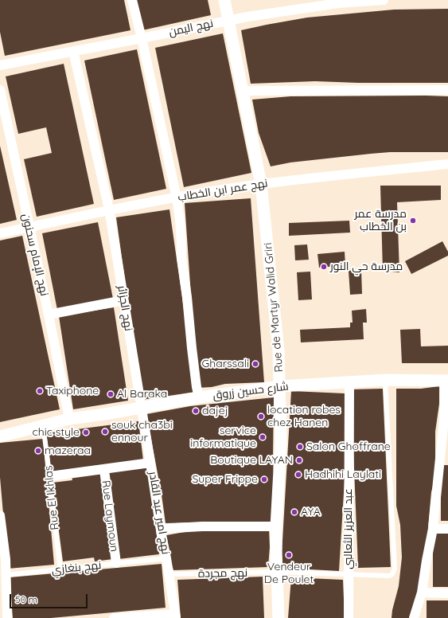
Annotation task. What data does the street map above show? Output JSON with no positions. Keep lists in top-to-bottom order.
{
  "streets": {
    "street": [
      "نهج اليمن",
      "نهج عمر ابن الخطاب",
      "نهج الإمام سحنون",
      "Rue de Martyr Walid Griri",
      "نهج الجزائر",
      "شارع حسين زروق",
      "نهج امير عبد القادر",
      "Rue Laymoun",
      "عبد العزيز الثعالبي"
    ],
    "lane": ["Rue El Ikhlas", "نهج بنغازي", "نهج مجردة"]
  },
  "crossings": [
    ["نهج اليمن", "Rue de Martyr Walid Griri"],
    ["نهج اليمن", "نهج الجزائر"],
    ["نهج عمر ابن الخطاب", "نهج الإمام سحنون"],
    ["نهج عمر ابن الخطاب", "Rue de Martyr Walid Griri"],
    ["نهج عمر ابن الخطاب", "نهج الجزائر"],
    ["نهج الإمام سحنون", "شارع حسين زروق"],
    ["Rue de Martyr Walid Griri", "شارع حسين زروق"],
    ["Rue de Martyr Walid Griri", "نهج مجردة"],
    ["نهج الجزائر", "شارع حسين زروق"],
    ["نهج الجزائر", "نهج امير عبد القادر"],
    ["شارع حسين زروق", "Rue El Ikhlas"],
    ["شارع حسين زروق", "نهج امير عبد القادر"],
    ["شارع حسين زروق", "عبد العزيز الثعالبي"],
    ["شارع حسين زروق", "نهج مجردة"],
    ["Rue El Ikhlas", "نهج بنغازي"],
    ["نهج امير عبد القادر", "نهج بنغازي"],
    ["نهج امير عبد القادر", "نهج مجردة"],
    ["Rue Laymoun", "نهج بنغازي"],
    ["عبد العزيز الثعالبي", "نهج مجردة"]
  ],
  "places": [
    "مدرسة عمر بن الخطاب",
    "مدرسة حي النور",
    "Gharssali",
    "Taxiphone",
    "Al Baraka",
    "dajej",
    "location robes chez Hanen",
    "souk cha3bi ennour",
    "chic style",
    "service informatique",
    "Salon Ghoffrane",
    "mazeraa",
    "Boutique LAYAN",
    "Hadhihi Laylati",
    "Super Frippe",
    "AYA",
    "Vendeur De Poulet"
  ],
  "scale_bar": "50 m"
}
